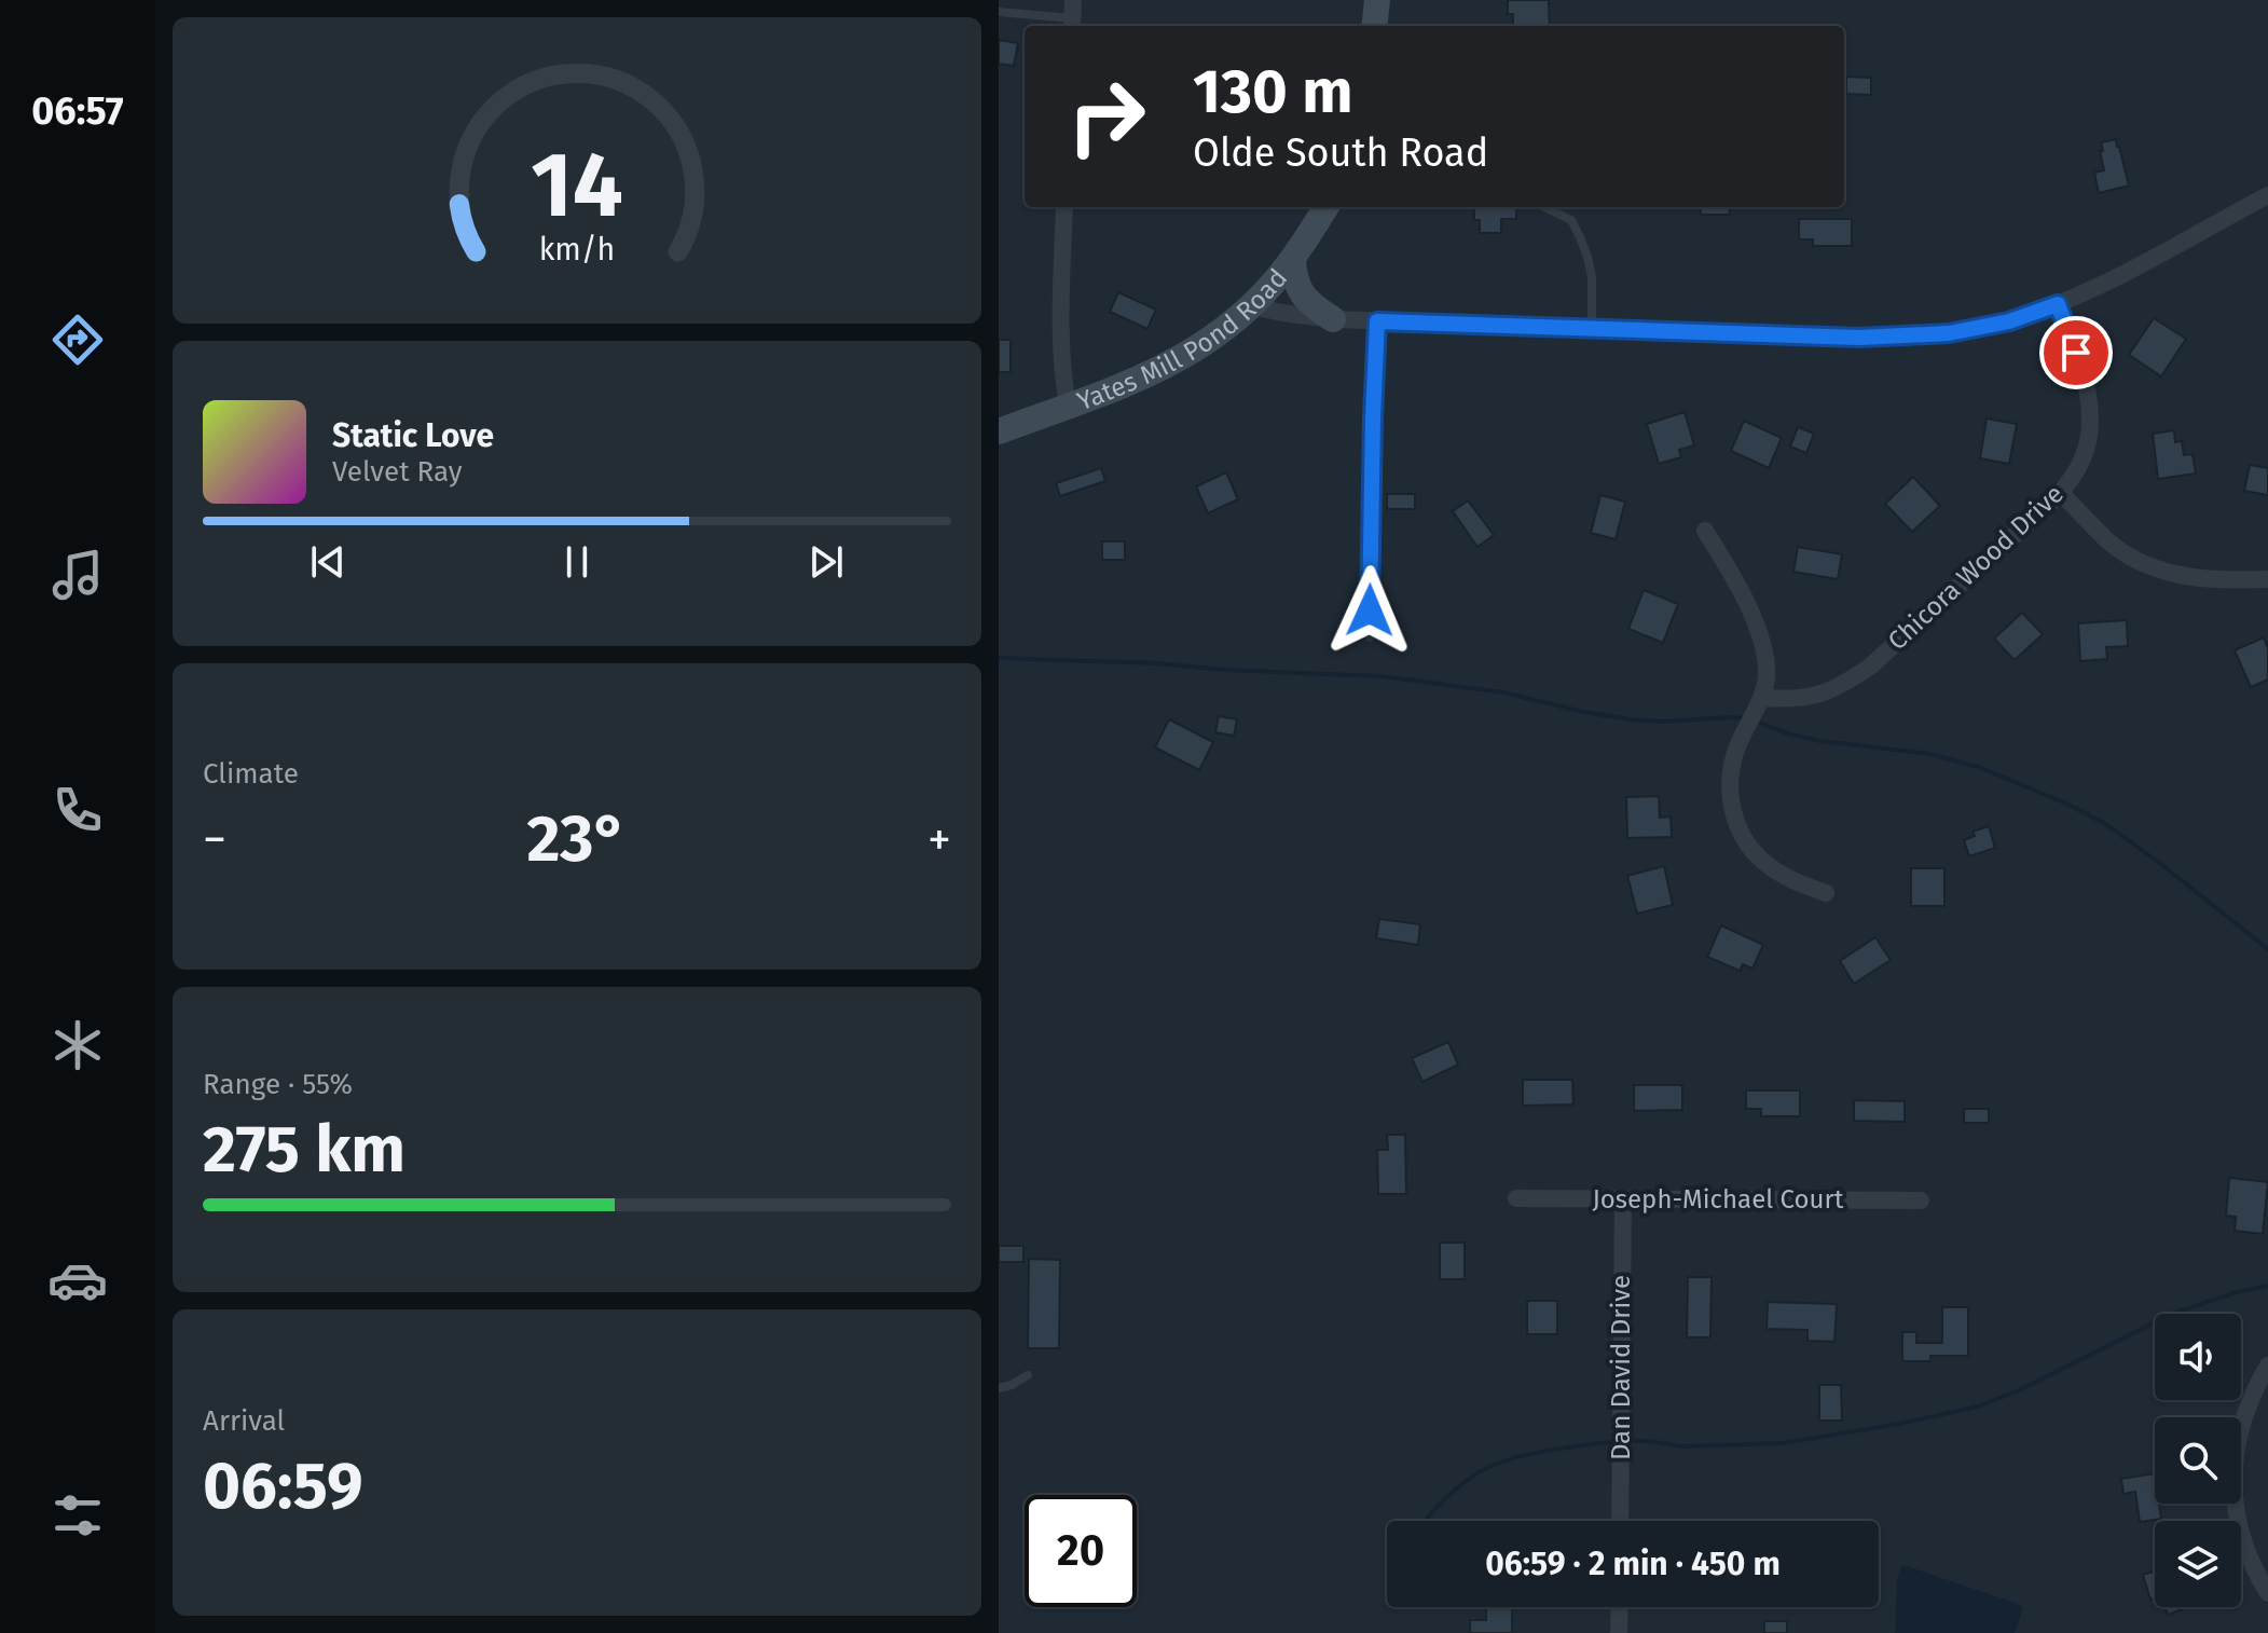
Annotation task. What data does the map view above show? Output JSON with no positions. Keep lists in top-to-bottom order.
{
  "streets": {
    "street": [
      "Yates Mill Pond Road",
      "Chicora Wood Drive",
      "Joseph-Michael Court",
      "Dan David Drive"
    ]
  },
  "crossings": [
    ["Joseph-Michael Court", "Dan David Drive"]
  ],
  "page": {
    "tabs": "06:57",
    "turn": ["130 m", "Olde South Road"],
    "song": ["Static Love", "Velvet Ray"],
    "tile": [
      "Climate",
      ["Range · 55%", "275 km"],
      ["Arrival", "06:59"]
    ],
    "heat": ["−", "23°", "+"],
    "limit": "20",
    "trip": "06:59 · 2 min · 450 m",
    "gauge": ["14", "km/h"]
  }
}
